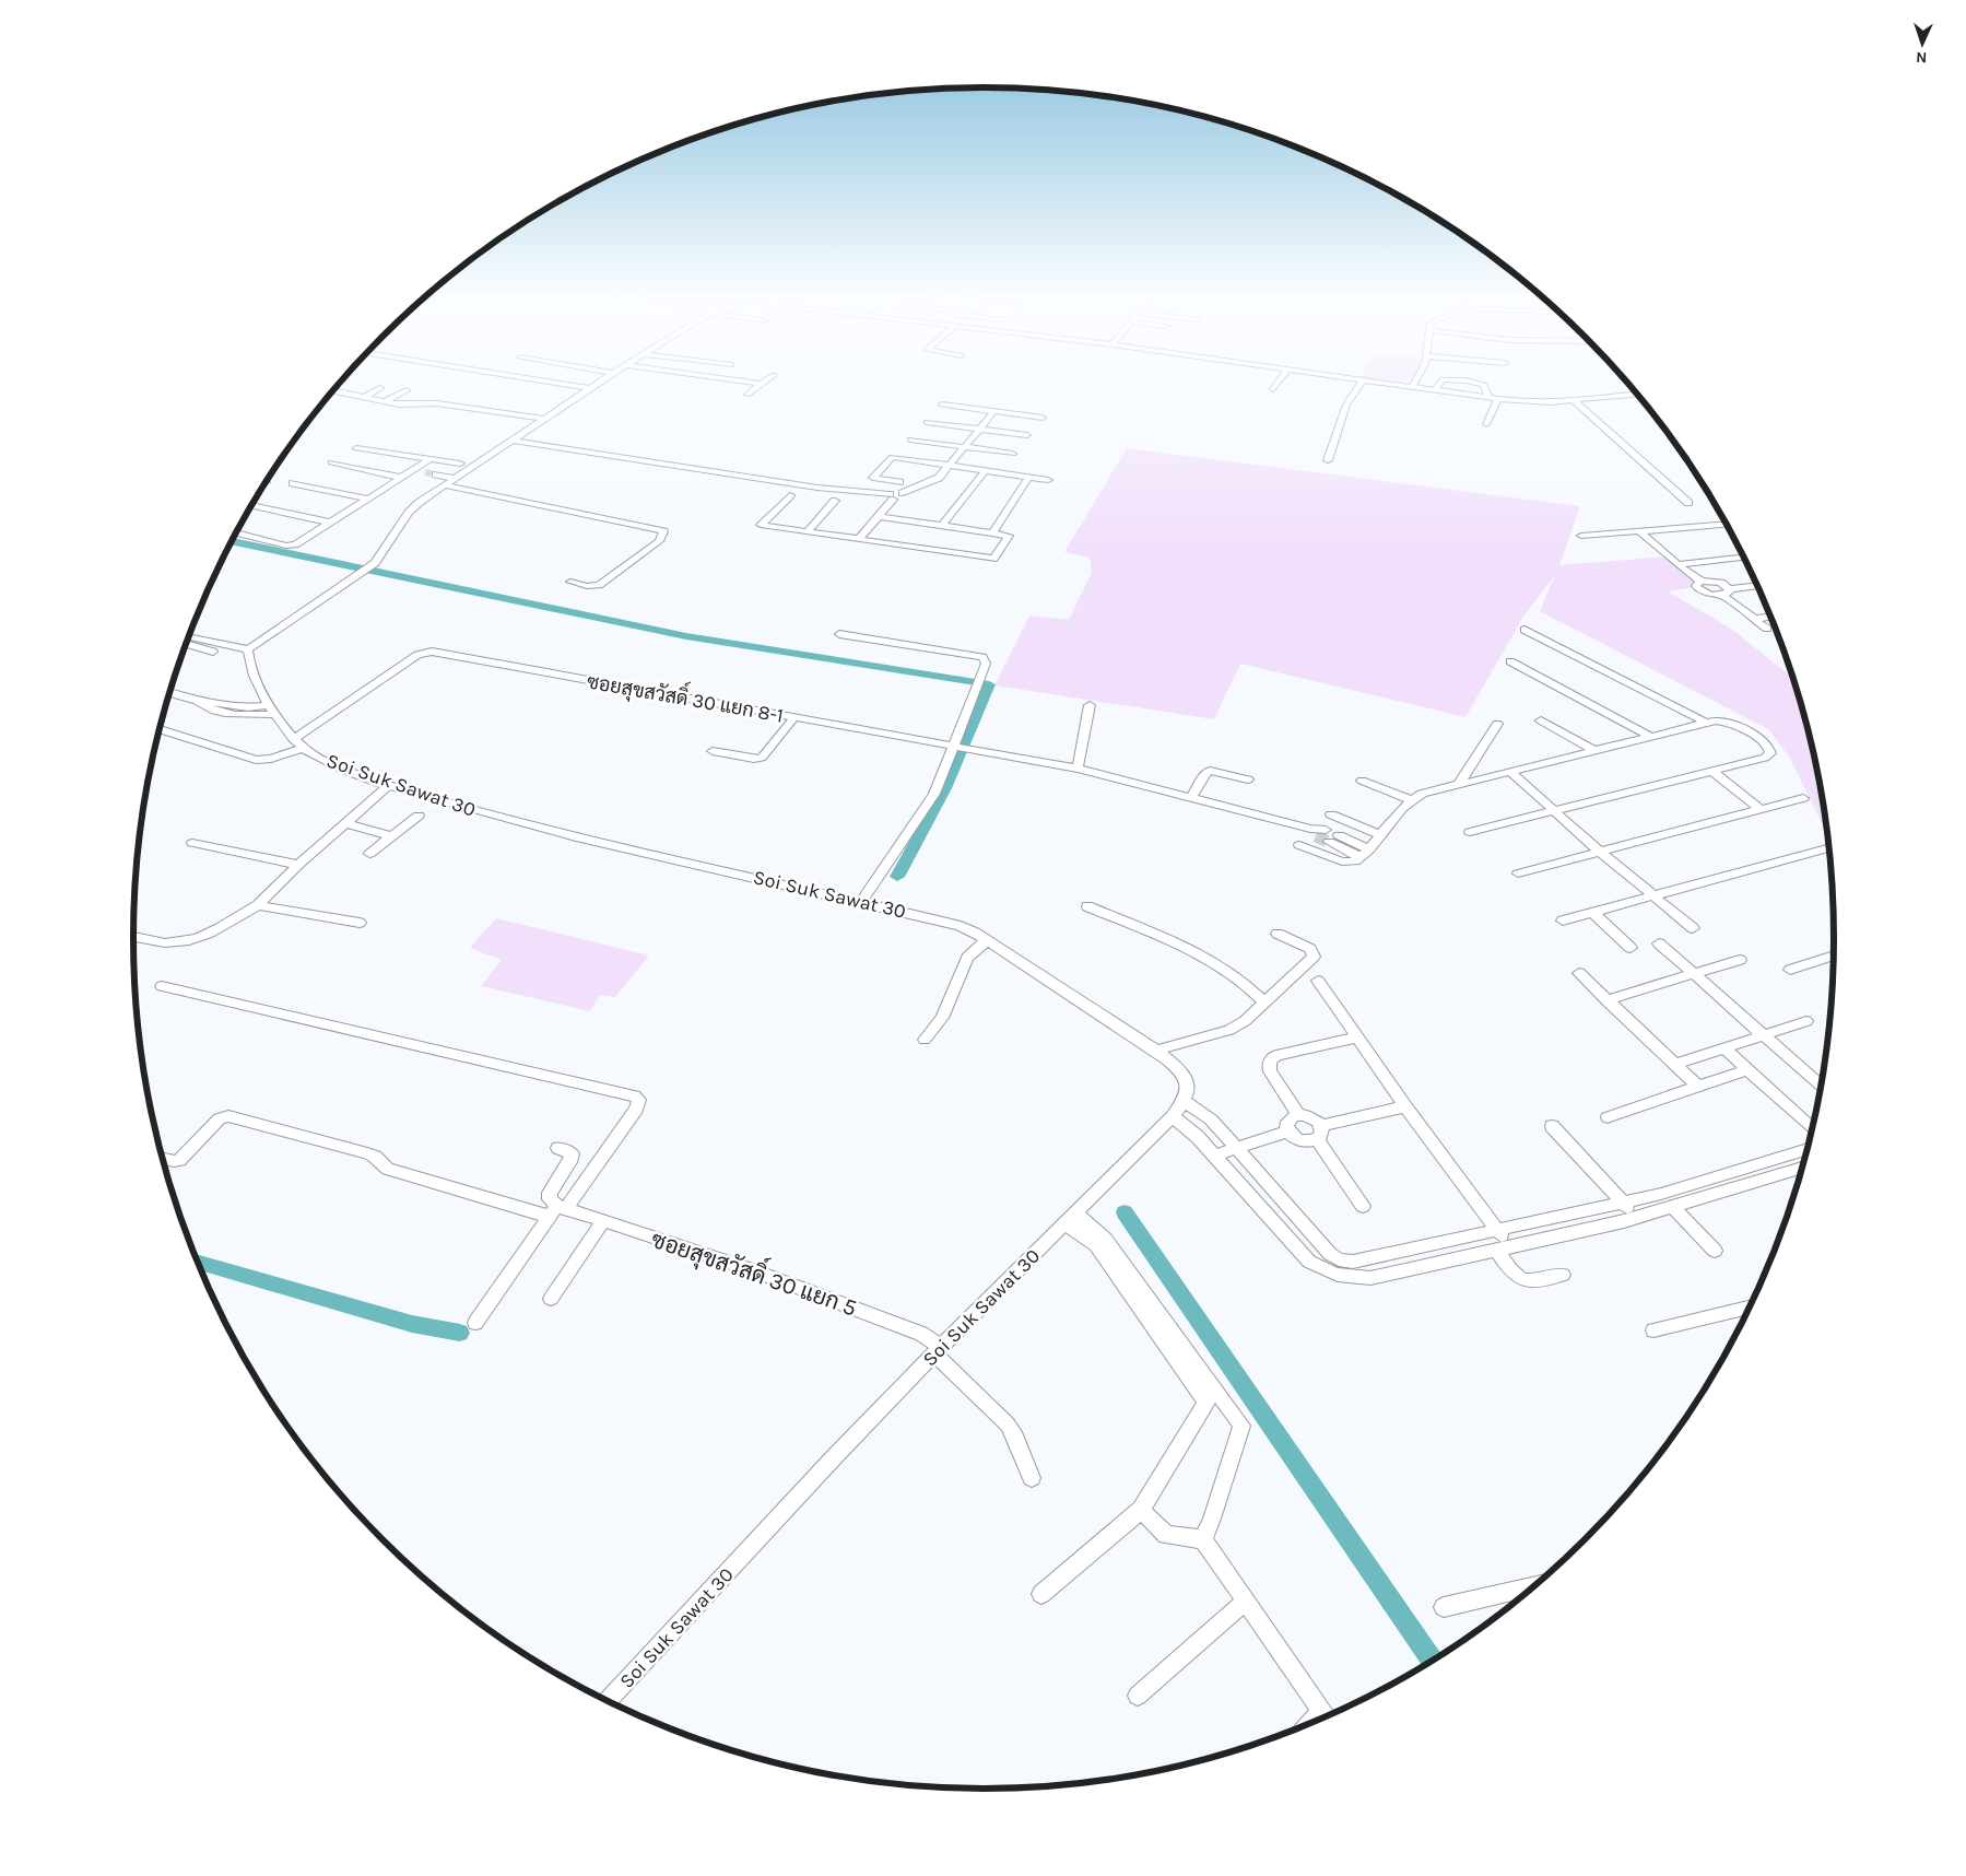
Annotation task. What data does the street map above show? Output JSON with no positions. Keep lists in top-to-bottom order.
{
  "streets": {
    "street": ["ซอยสุขสวัสดิ์ 30 แยก 8-1", "Soi Suk Sawat 30", "ซอยสุขสวัสดิ์ 30 แยก 5"]
  },
  "crossings": [
    ["ซอยสุขสวัสดิ์ 30 แยก 8-1", "Soi Suk Sawat 30"],
    ["Soi Suk Sawat 30", "ซอยสุขสวัสดิ์ 30 แยก 5"]
  ],
  "north": "bottom"
}
